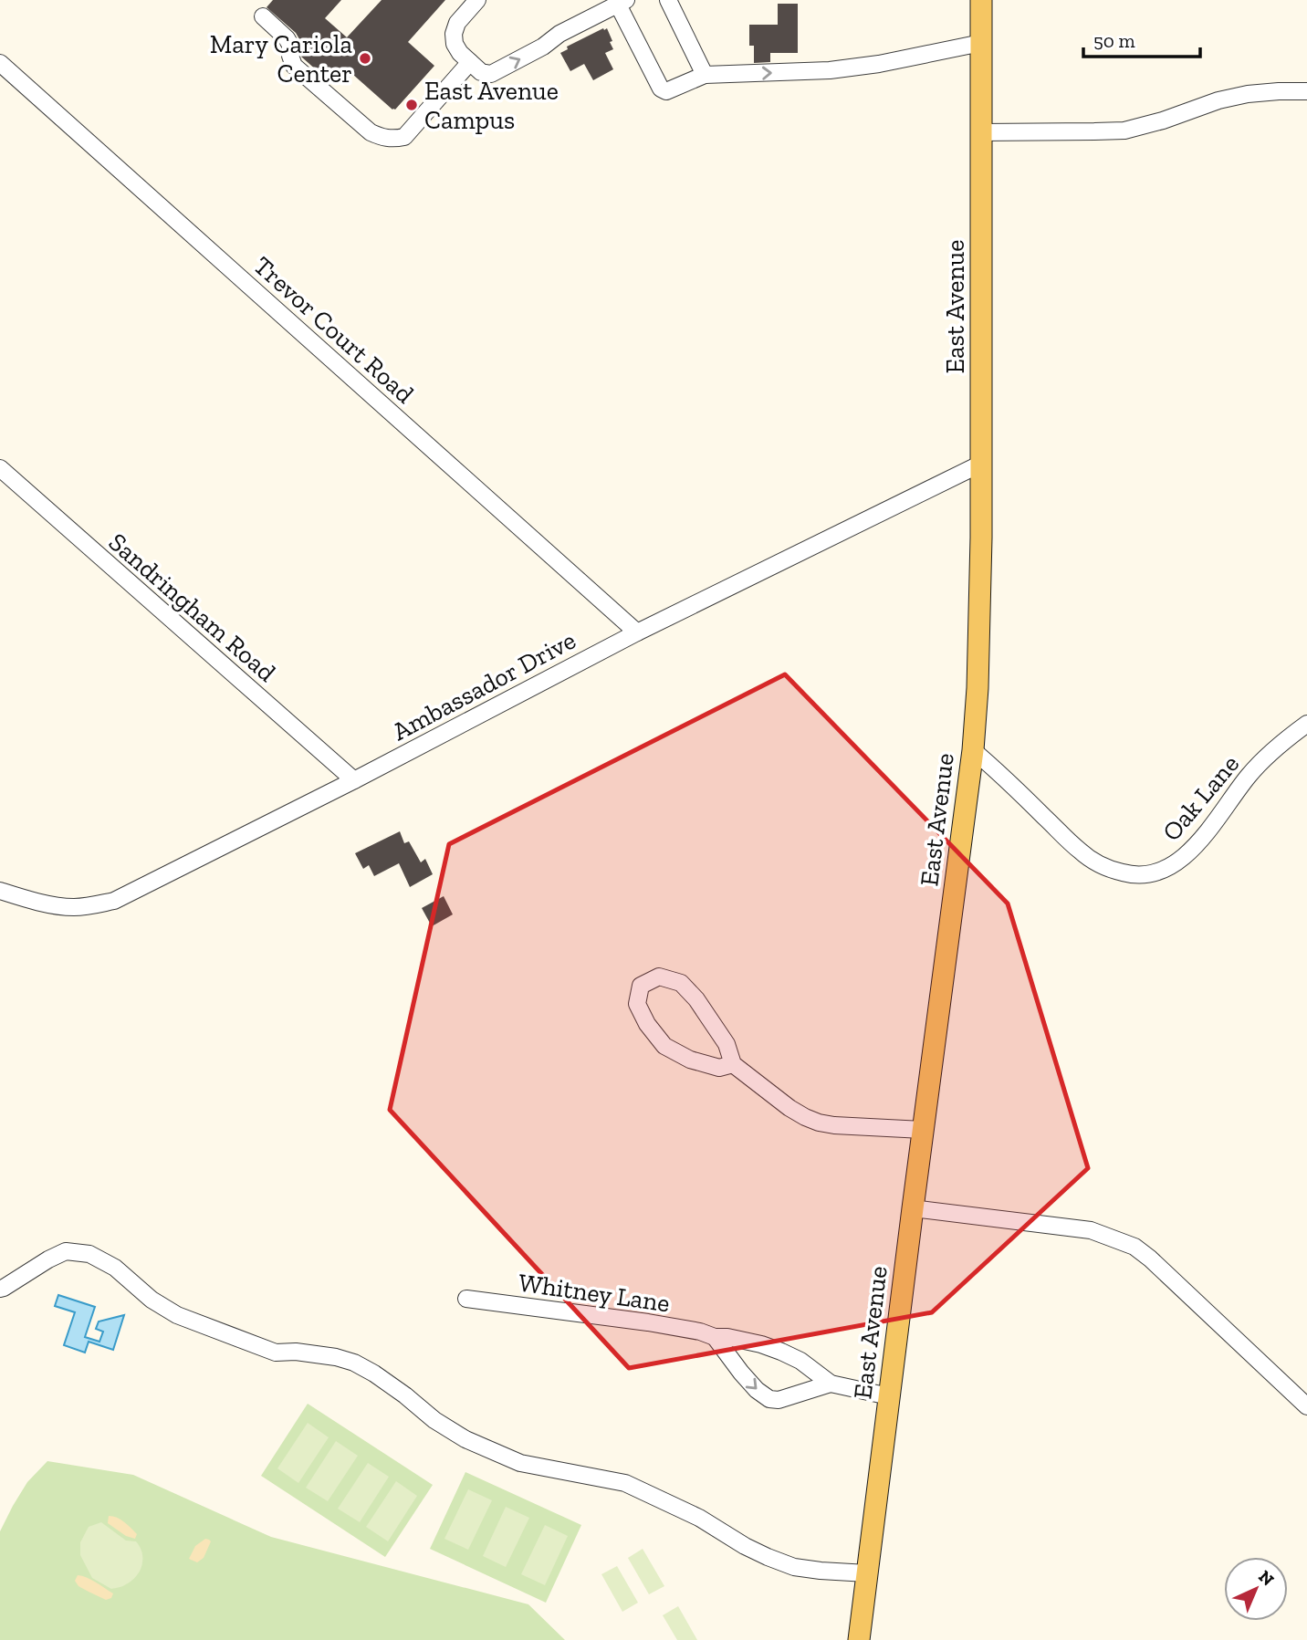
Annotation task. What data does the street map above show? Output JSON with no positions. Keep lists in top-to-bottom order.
{
  "streets": {
    "main road": ["East Avenue"],
    "street": [
      "Trevor Court Road",
      "Sandringham Road",
      "Ambassador Drive",
      "Oak Lane",
      "Whitney Lane"
    ]
  },
  "crossings": [
    ["East Avenue", "Ambassador Drive"],
    ["East Avenue", "Oak Lane"],
    ["East Avenue", "Whitney Lane"],
    ["Trevor Court Road", "Ambassador Drive"],
    ["Sandringham Road", "Ambassador Drive"]
  ],
  "places": ["Mary Cariola Center", "East Avenue Campus"],
  "scale_bar": "50 m",
  "north": "top right"
}
